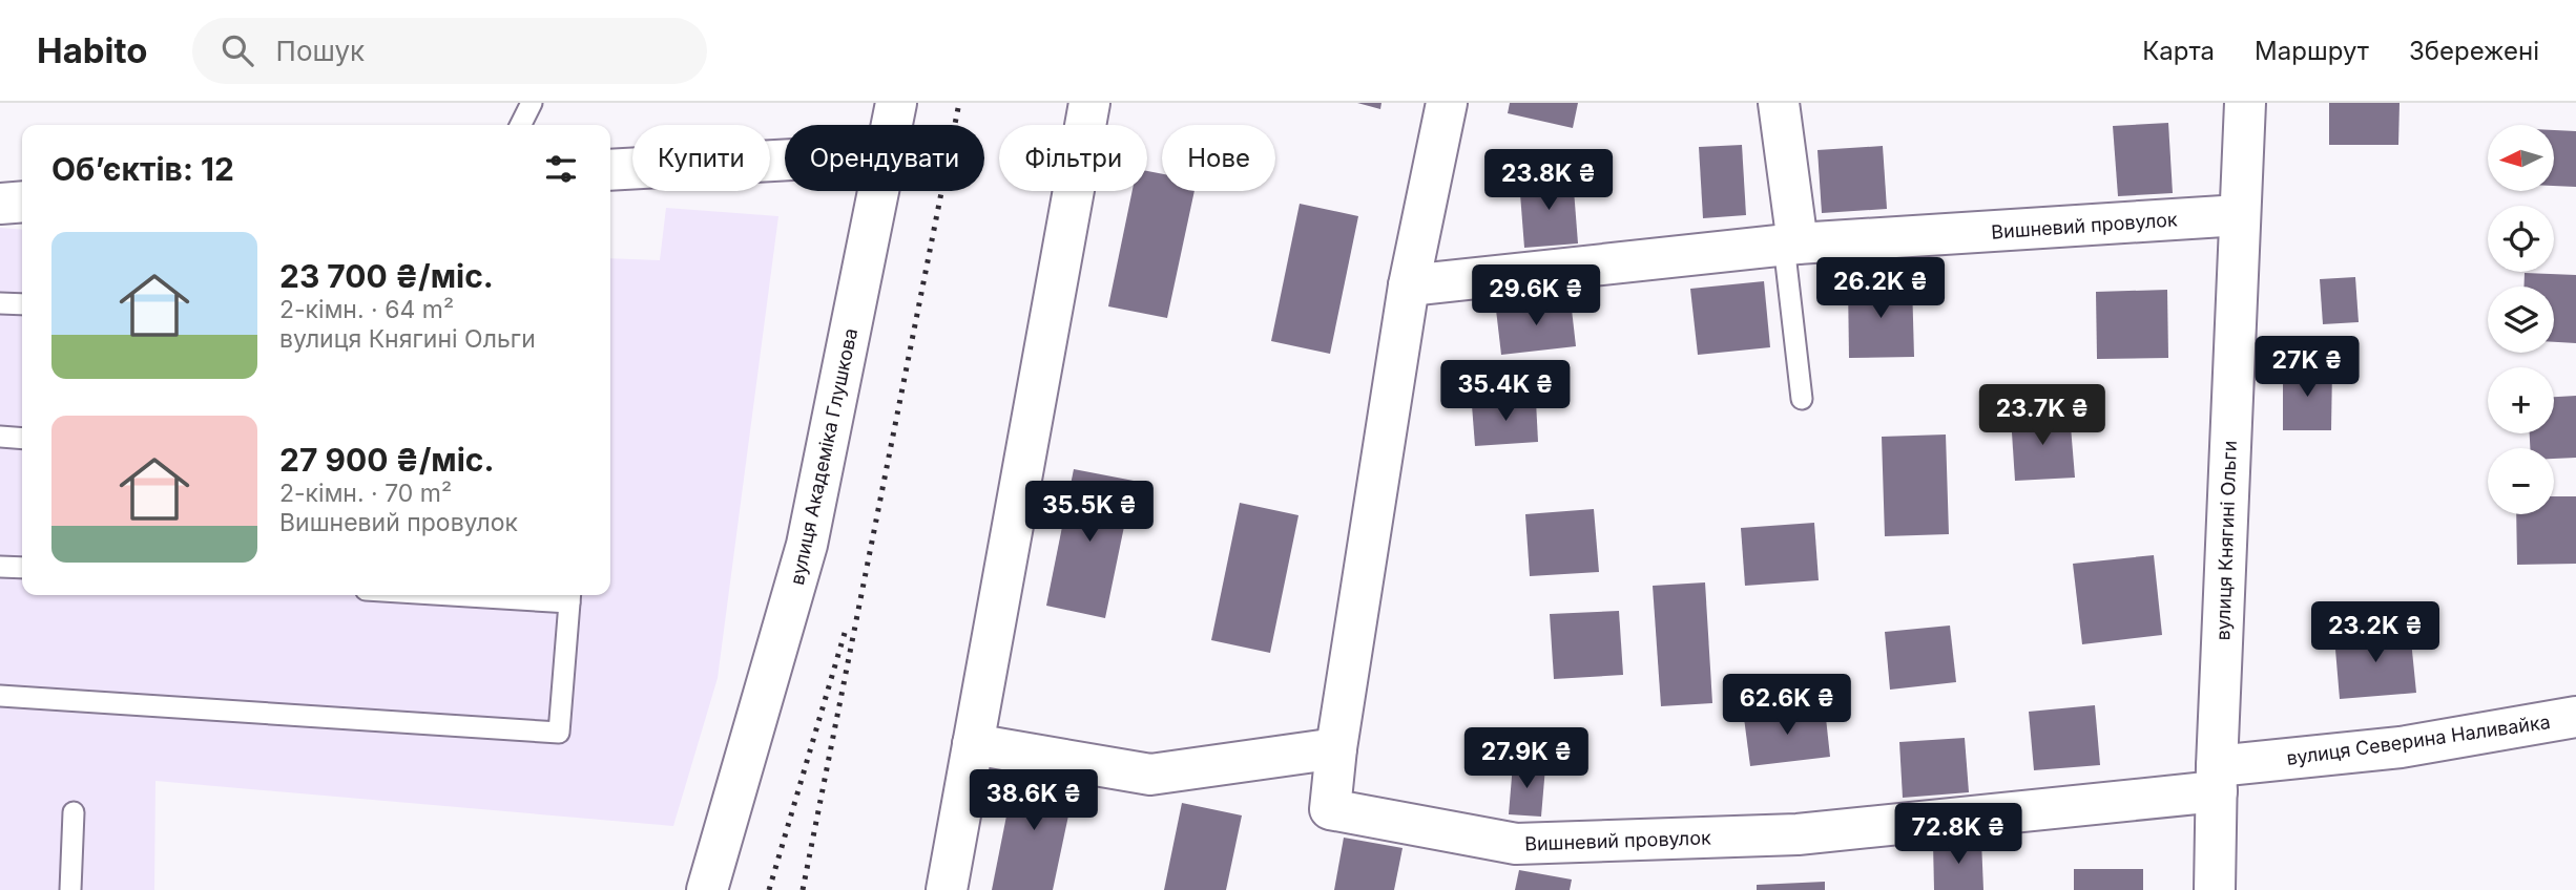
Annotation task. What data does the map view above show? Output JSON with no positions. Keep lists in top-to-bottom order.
{
  "streets": {
    "street": [
      "Вишневий провулок",
      "вулиця Академіка Глушкова",
      "вулиця Княгині Ольги",
      "вулиця Северина Наливайка"
    ]
  },
  "crossings": [
    ["Вишневий провулок", "вулиця Княгині Ольги"],
    ["Вишневий провулок", "вулиця Северина Наливайка"],
    ["вулиця Княгині Ольги", "вулиця Северина Наливайка"]
  ],
  "north": "left",
  "page": {
    "header": "Habito",
    "search": "Пошук",
    "nav": ["Карта", "Маршрут", "Збережені"],
    "map_buttons": ["+", "−"],
    "chip": [
      "Купити",
      "Орендувати",
      "Фільтри",
      "Нове"
    ],
    "heading": "Об’єктів: 12",
    "price": [
      "23.8K ₴",
      "26.2K ₴",
      "29.6K ₴",
      "27K ₴",
      "35.4K ₴",
      "23.7K ₴",
      "35.5K ₴",
      "23.2K ₴",
      "62.6K ₴",
      "27.9K ₴",
      "38.6K ₴",
      "72.8K ₴"
    ],
    "list": [
      {
        "name": "23 700 ₴/міс.",
        "note": "2-кімн. · 64 m² · вулиця Княгині Ольги"
      },
      {
        "name": "27 900 ₴/міс.",
        "note": "2-кімн. · 70 m² · Вишневий провулок"
      }
    ]
  }
}
